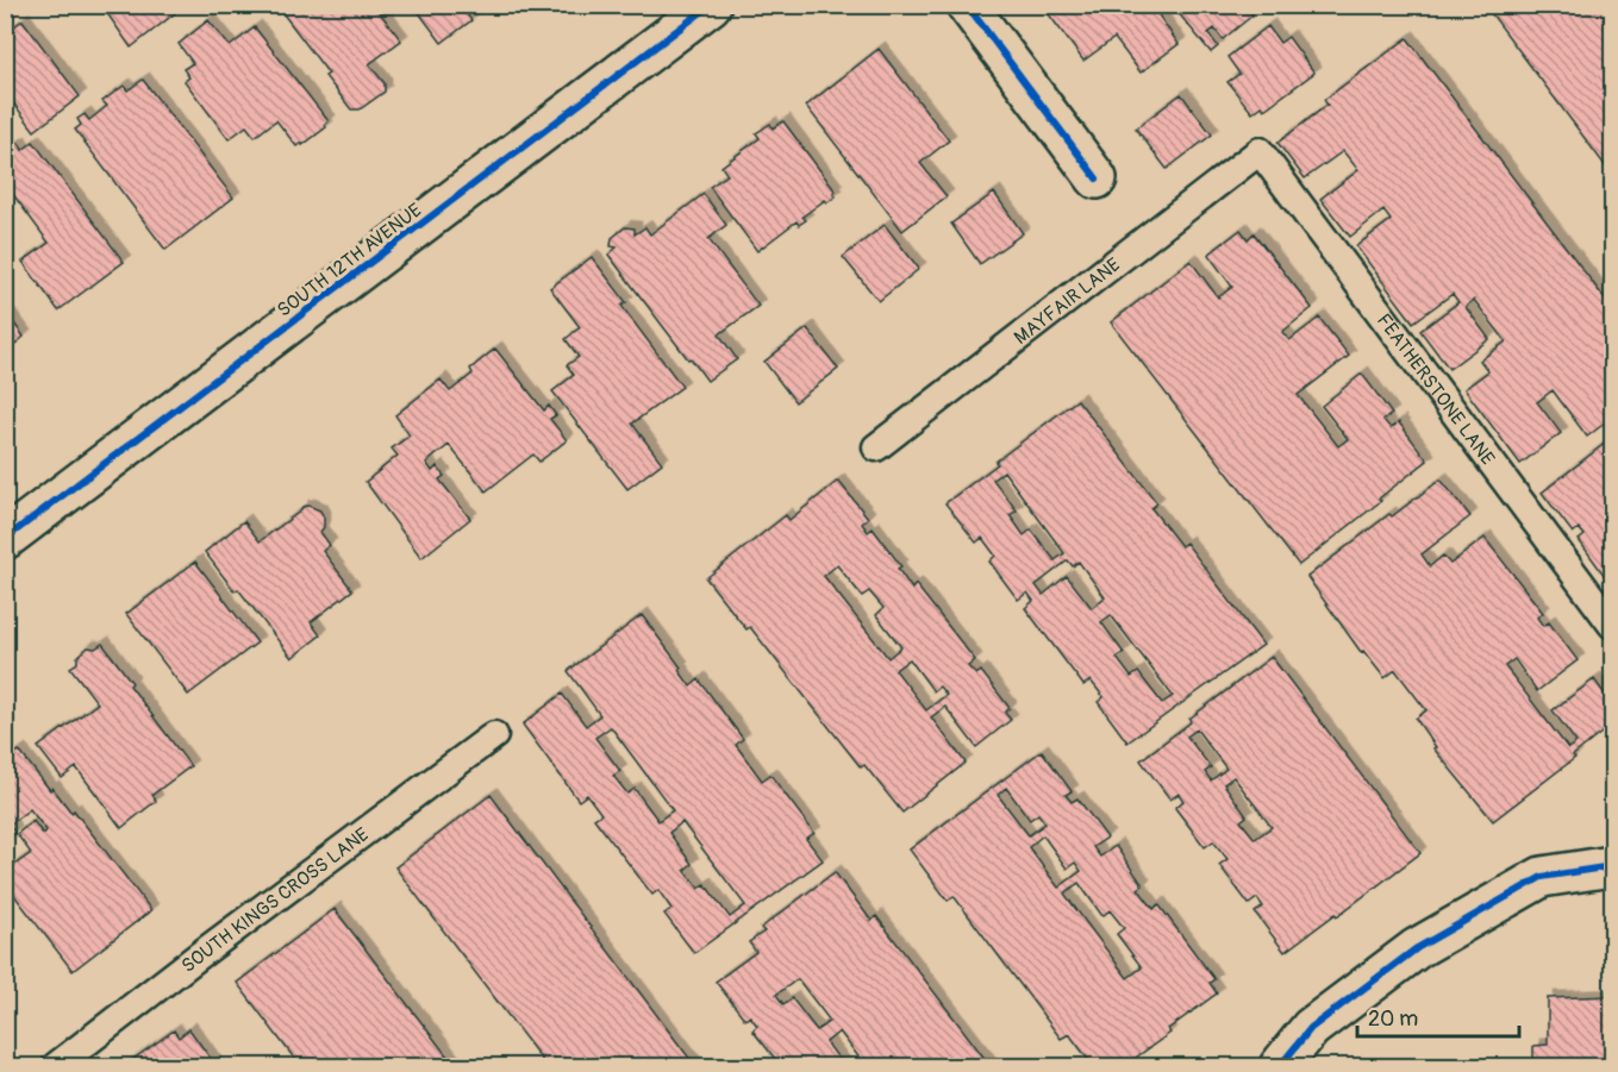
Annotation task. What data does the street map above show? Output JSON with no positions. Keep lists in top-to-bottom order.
{
  "streets": {
    "street": ["SOUTH 12TH AVENUE"],
    "lane": ["MAYFAIR LANE", "FEATHERSTONE LANE", "SOUTH KINGS CROSS LANE"]
  },
  "crossings": [
    ["MAYFAIR LANE", "FEATHERSTONE LANE"]
  ],
  "scale_bar": "20 m"
}
